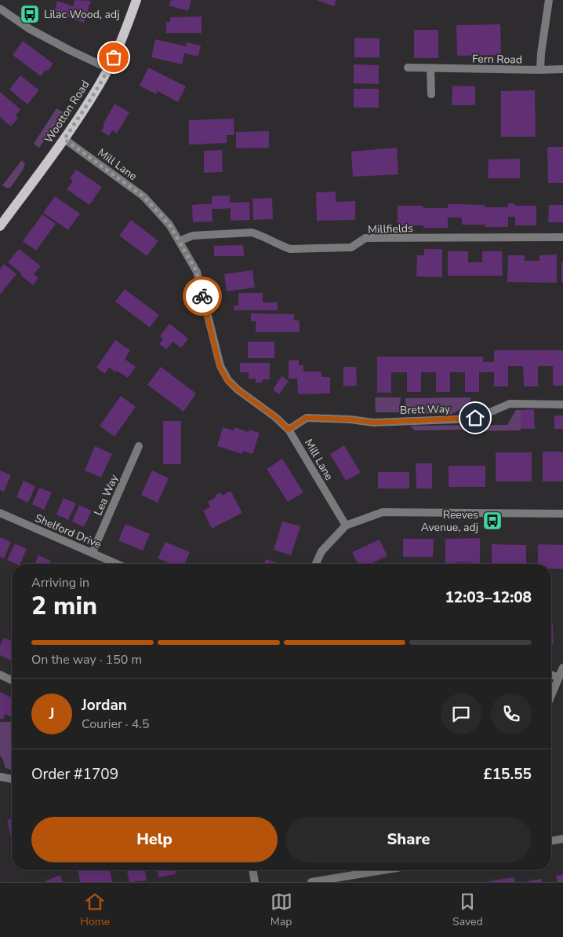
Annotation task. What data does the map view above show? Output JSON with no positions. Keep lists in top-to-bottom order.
{
  "streets": {
    "main road": ["Wootton Road"],
    "street": [
      "Fern Road",
      "Mill Lane",
      "Millfields",
      "Brett Way",
      "Lea Way",
      "Shelford Drive"
    ]
  },
  "crossings": [
    ["Wootton Road", "Mill Lane"],
    ["Mill Lane", "Millfields"],
    ["Mill Lane", "Brett Way"],
    ["Lea Way", "Shelford Drive"]
  ],
  "places": {
    "bus stop": ["Lilac Wood, adj", "Reeves Avenue, adj"]
  },
  "page": {
    "heading": ["2 min", "Arriving in", "12:03–12:08"],
    "panel": [
      "Jordan",
      "Courier · 4.5",
      "Order #1709",
      "£15.55"
    ],
    "bar": "On the way · 150 m",
    "round": "J",
    "buttons": ["Help", "Share"],
    "tabs": ["Home", "Map", "Saved"]
  }
}
